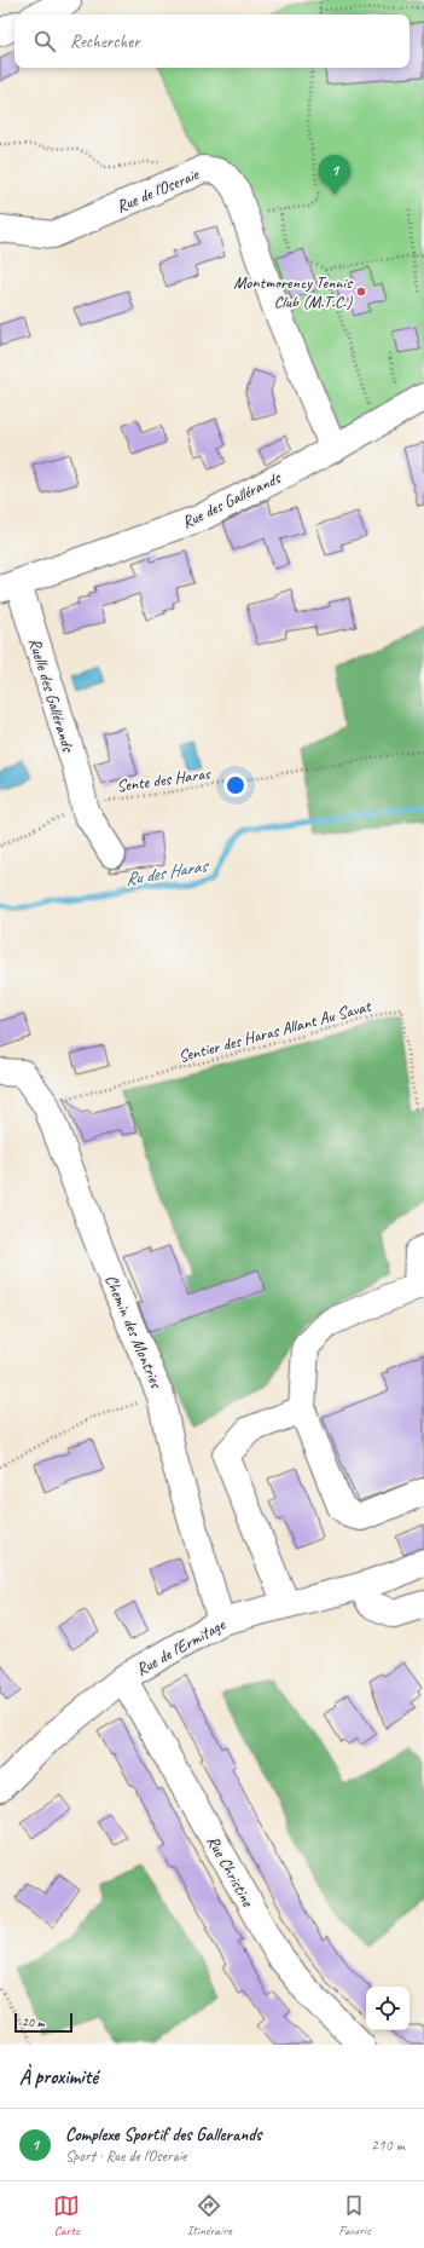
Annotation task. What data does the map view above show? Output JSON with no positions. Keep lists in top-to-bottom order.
{
  "streets": {
    "street": [
      "Rue de l'Oseraie",
      "Rue des Gallérands",
      "Ruelle des Gallérands",
      "Chemin des Montries",
      "Rue de l'Ermitage",
      "Rue Christine"
    ],
    "path": ["Sente des Haras", "Sentier des Haras Allant Au Savat"]
  },
  "crossings": [
    ["Rue de l'Oseraie", "Rue des Gallérands"],
    ["Rue des Gallérands", "Ruelle des Gallérands"],
    ["Ruelle des Gallérands", "Sente des Haras"],
    ["Sentier des Haras Allant Au Savat", "Chemin des Montries"],
    ["Chemin des Montries", "Rue de l'Ermitage"],
    ["Rue de l'Ermitage", "Rue Christine"]
  ],
  "water": ["Ru des Haras"],
  "places": ["Montmorency Tennis Club (M.T.C.)"],
  "scale_bar": "20 m",
  "page": {
    "search": "Rechercher",
    "pins": "1",
    "scale": "20 m",
    "heading": "À proximité",
    "list": [
      {
        "mark": "1",
        "name": "Complexe Sportif des Gallerands",
        "note": "Sport · Rue de l'Oseraie",
        "value": "210 m"
      }
    ],
    "nav": ["Carte", "Itinéraire", "Favoris"]
  }
}
